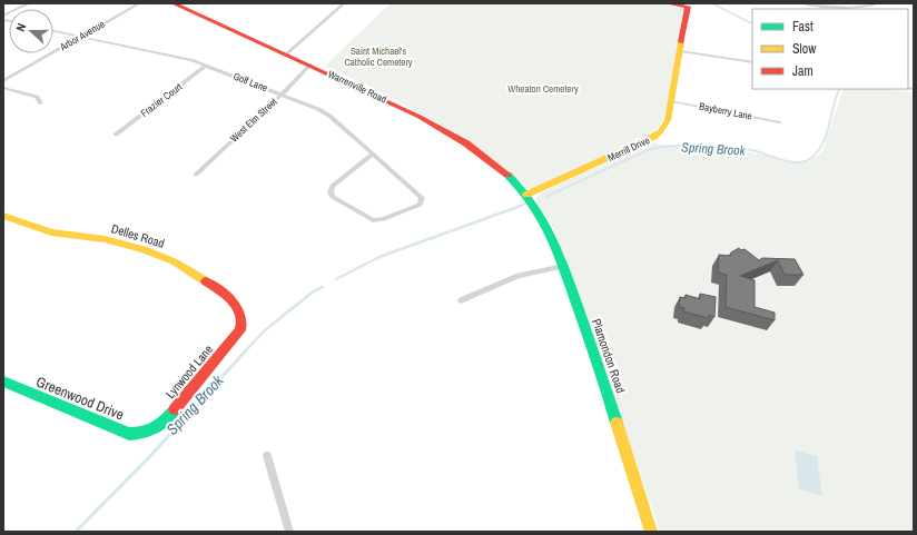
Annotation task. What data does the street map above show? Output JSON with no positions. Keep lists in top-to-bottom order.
{
  "streets": {
    "street": [
      "Arbor Avenue",
      "Golf Lane",
      "Warrenville Road",
      "Frazier Court",
      "Bayberry Lane",
      "West Elm Street",
      "Merrill Drive",
      "Delles Road",
      "Plamondon Road",
      "Lynwood Lane",
      "Greenwood Drive"
    ]
  },
  "crossings": [
    ["Arbor Avenue", "Golf Lane"],
    ["Golf Lane", "Frazier Court"],
    ["Golf Lane", "West Elm Street"],
    ["Warrenville Road", "West Elm Street"],
    ["Warrenville Road", "Merrill Drive"],
    ["Warrenville Road", "Plamondon Road"],
    ["Bayberry Lane", "Merrill Drive"],
    ["Merrill Drive", "Plamondon Road"],
    ["Delles Road", "Lynwood Lane"],
    ["Lynwood Lane", "Greenwood Drive"]
  ],
  "water": ["Spring Brook"],
  "parks": ["Saint Michael's Catholic Cemetery", "Wheaton Cemetery"],
  "legend": ["Fast", "Slow", "Jam"],
  "north": "left"
}
